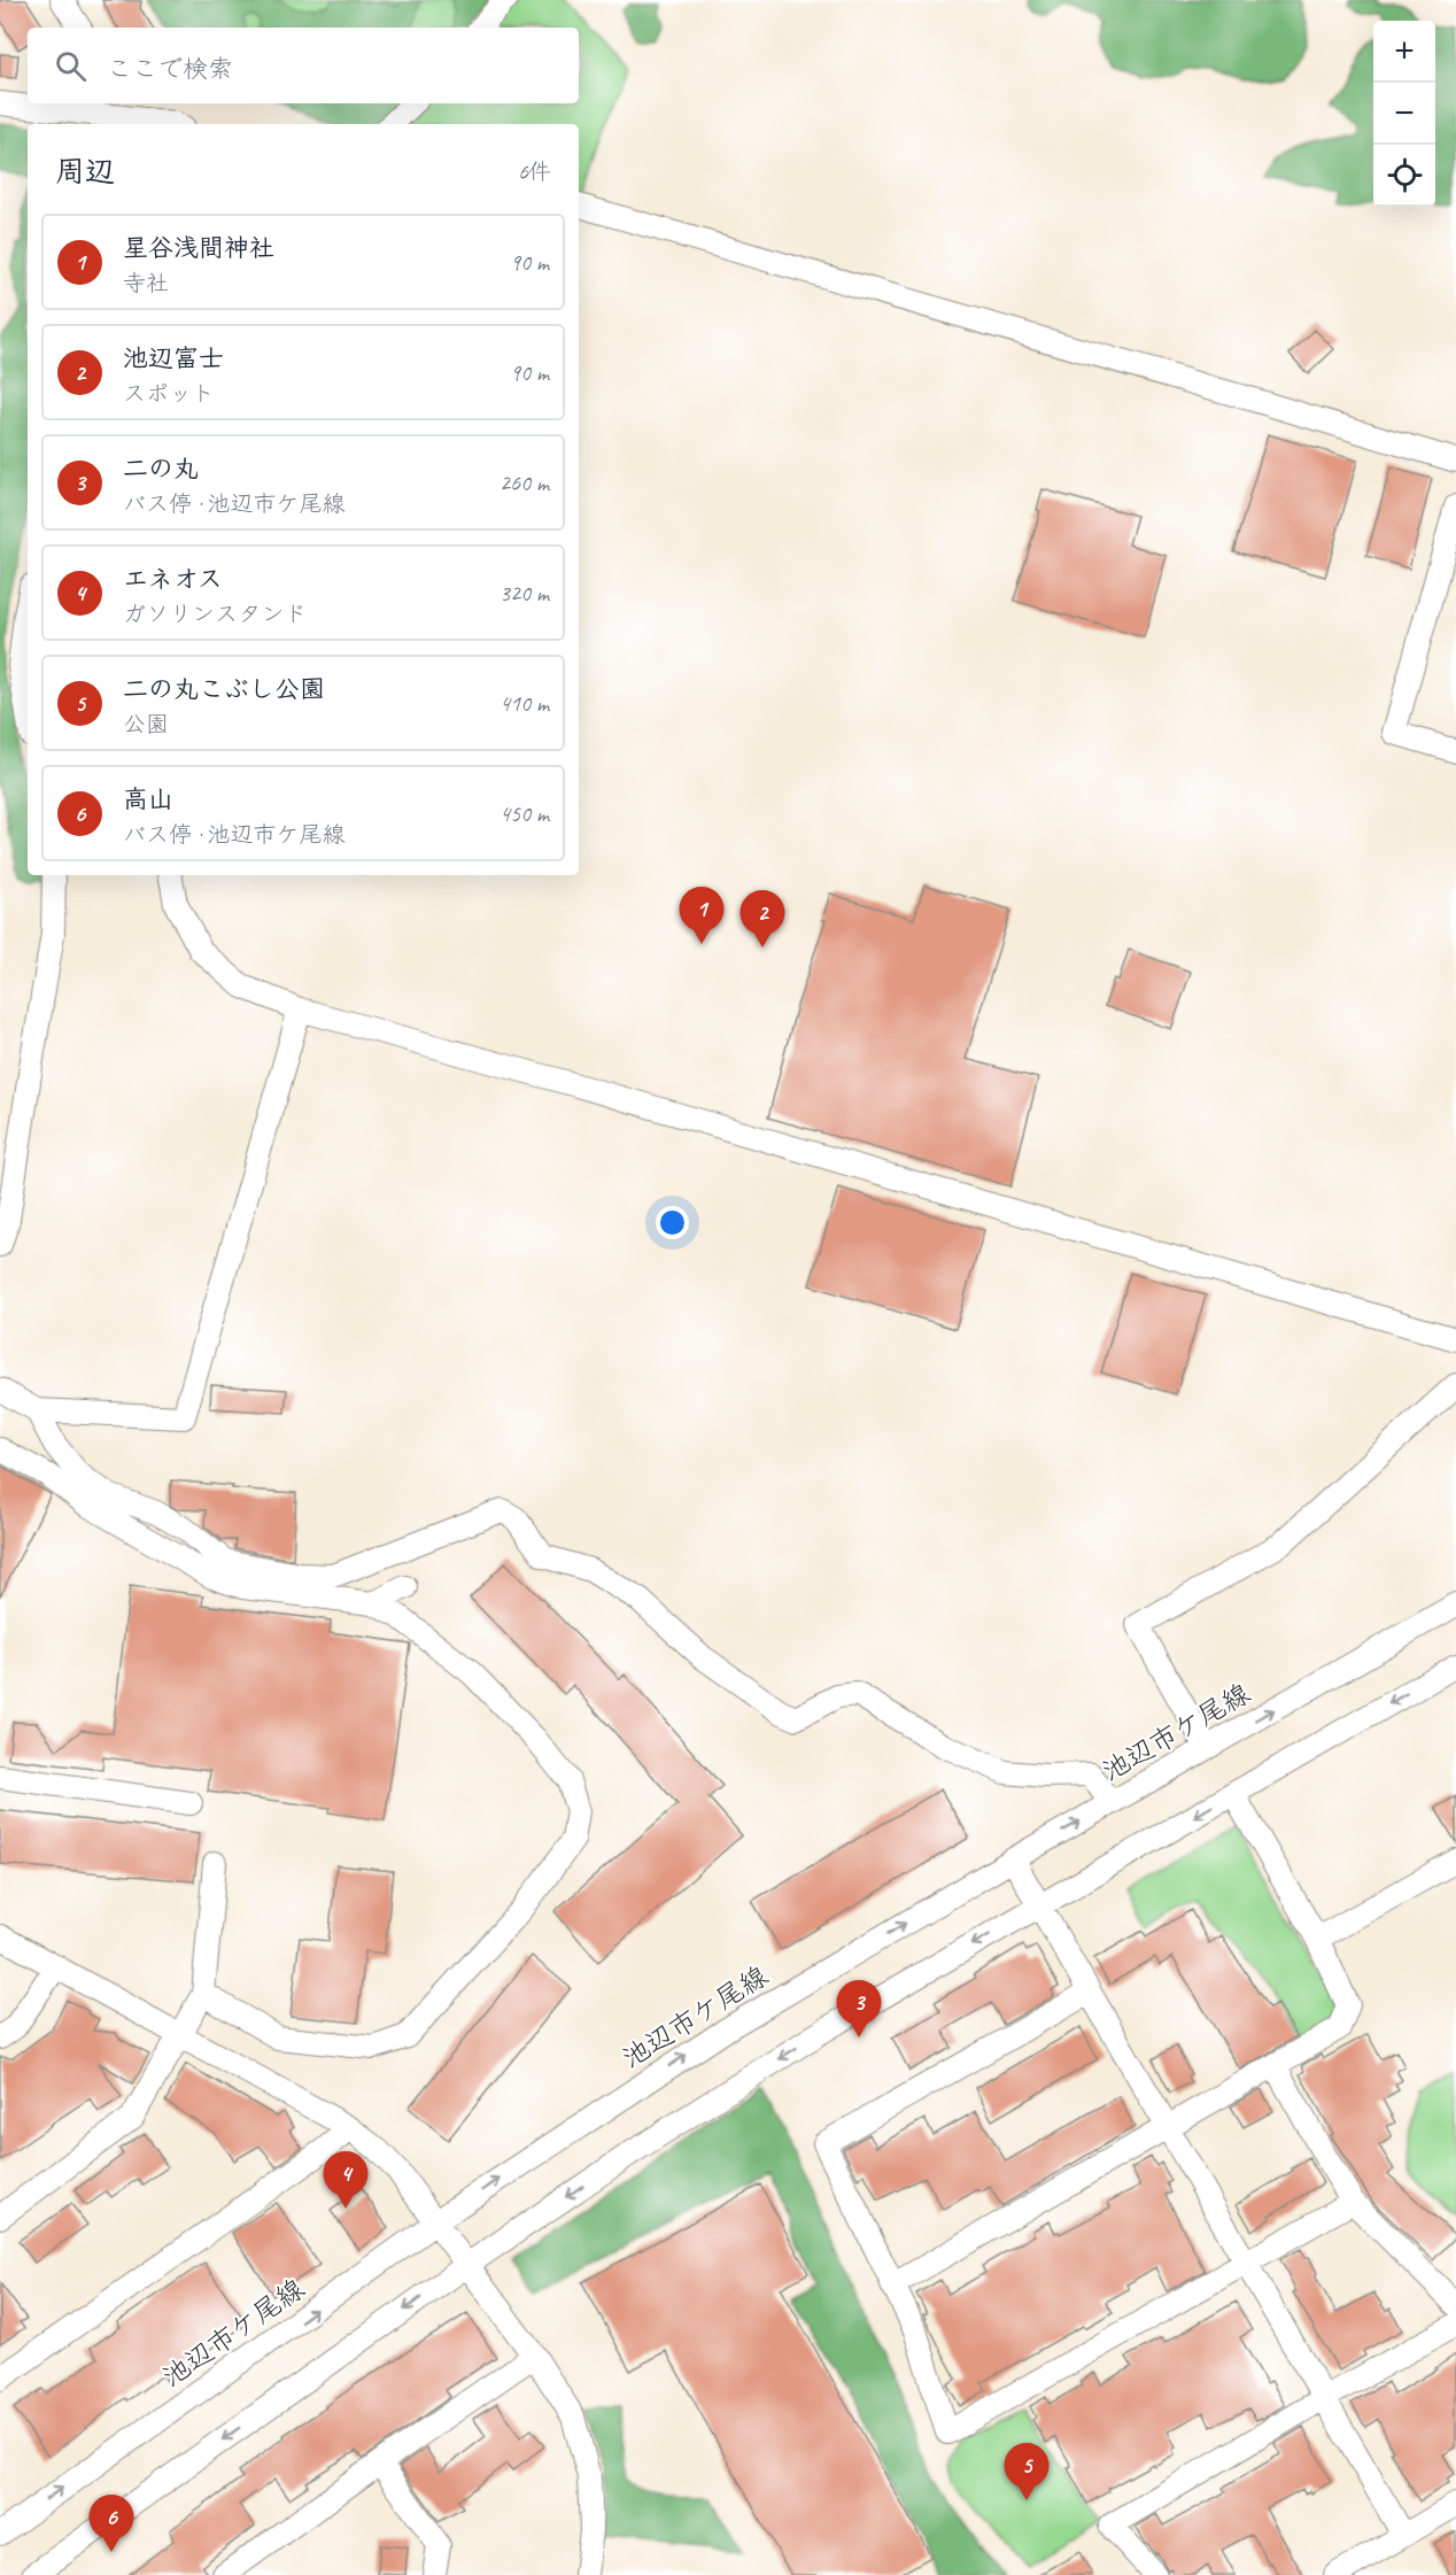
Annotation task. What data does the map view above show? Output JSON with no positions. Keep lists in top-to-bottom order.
{
  "streets": {
    "street": ["池辺市ケ尾線"]
  },
  "page": {
    "map_buttons": ["+", "−"],
    "search": "ここで検索",
    "heading": ["周辺", "6件"],
    "list": [
      {
        "mark": "1",
        "name": "星谷浅間神社",
        "note": "寺社",
        "value": "90 m"
      },
      {
        "mark": "2",
        "name": "池辺富士",
        "note": "スポット",
        "value": "90 m"
      },
      {
        "mark": "3",
        "name": "二の丸",
        "note": "バス停 · 池辺市ケ尾線",
        "value": "260 m"
      },
      {
        "mark": "4",
        "name": "エネオス",
        "note": "ガソリンスタンド",
        "value": "320 m"
      },
      {
        "mark": "5",
        "name": "二の丸こぶし公園",
        "note": "公園",
        "value": "410 m"
      },
      {
        "mark": "6",
        "name": "高山",
        "note": "バス停 · 池辺市ケ尾線",
        "value": "450 m"
      }
    ],
    "pins": [
      "1",
      "2",
      "3",
      "4",
      "5",
      "6"
    ]
  }
}
